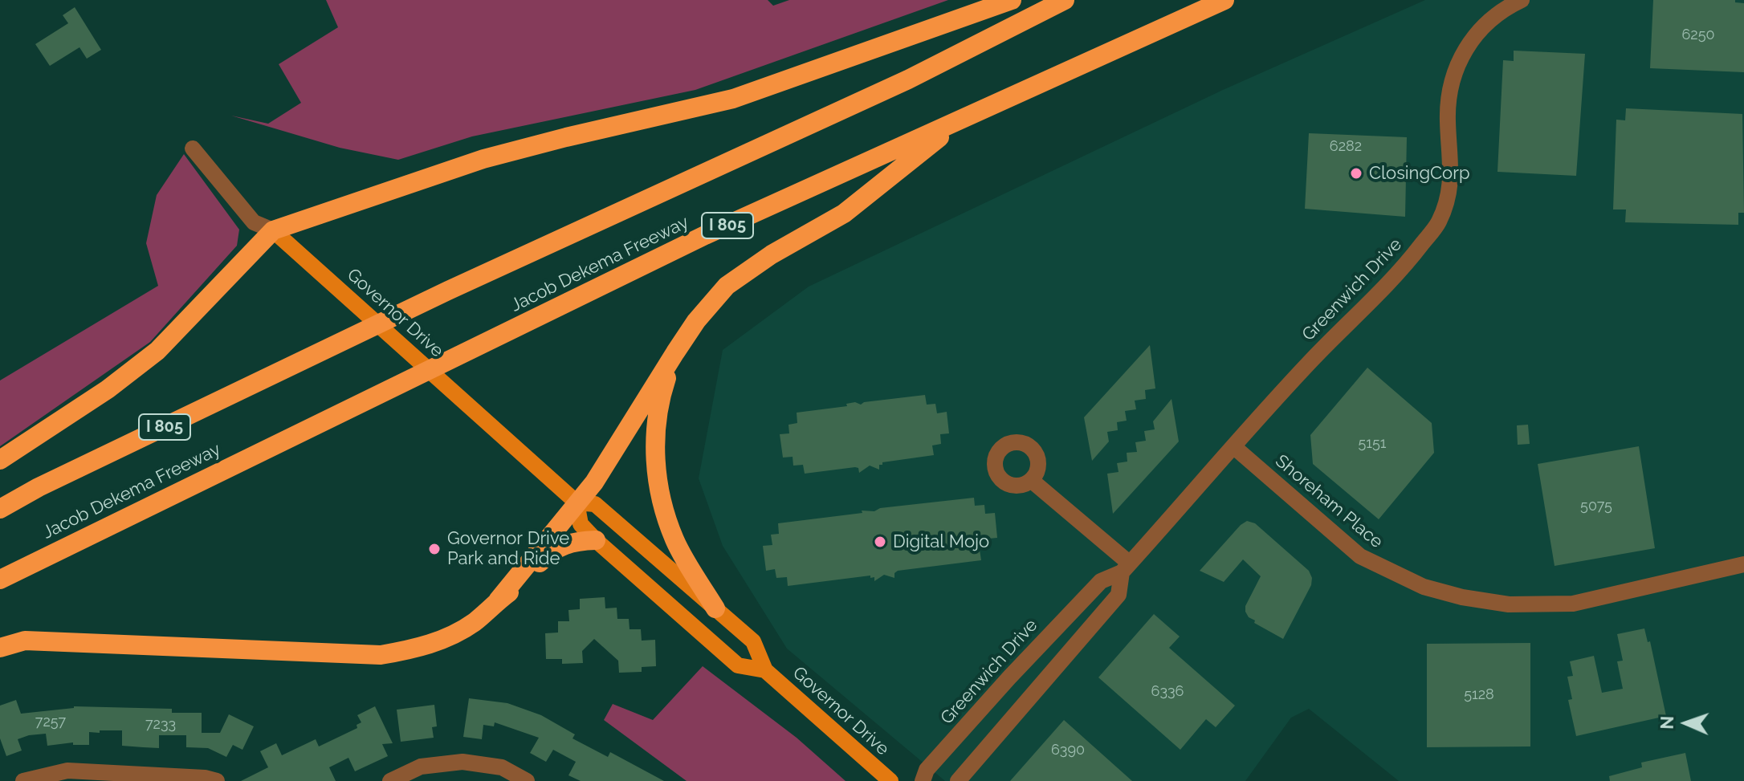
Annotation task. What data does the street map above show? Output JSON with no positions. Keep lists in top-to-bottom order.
{
  "streets": {
    "highway": ["I 805", "Jacob Dekema Freeway"],
    "main road": ["Governor Drive"],
    "street": ["Greenwich Drive", "Shoreham Place"]
  },
  "crossings": [
    ["Greenwich Drive", "Shoreham Place"]
  ],
  "places": ["ClosingCorp", "Digital Mojo", "Governor Drive Park and Ride"],
  "house_numbers": [
    "6250",
    "6282",
    "5151",
    "5075",
    "6336",
    "5128",
    "7257",
    "7233",
    "6390"
  ],
  "north": "left"
}
